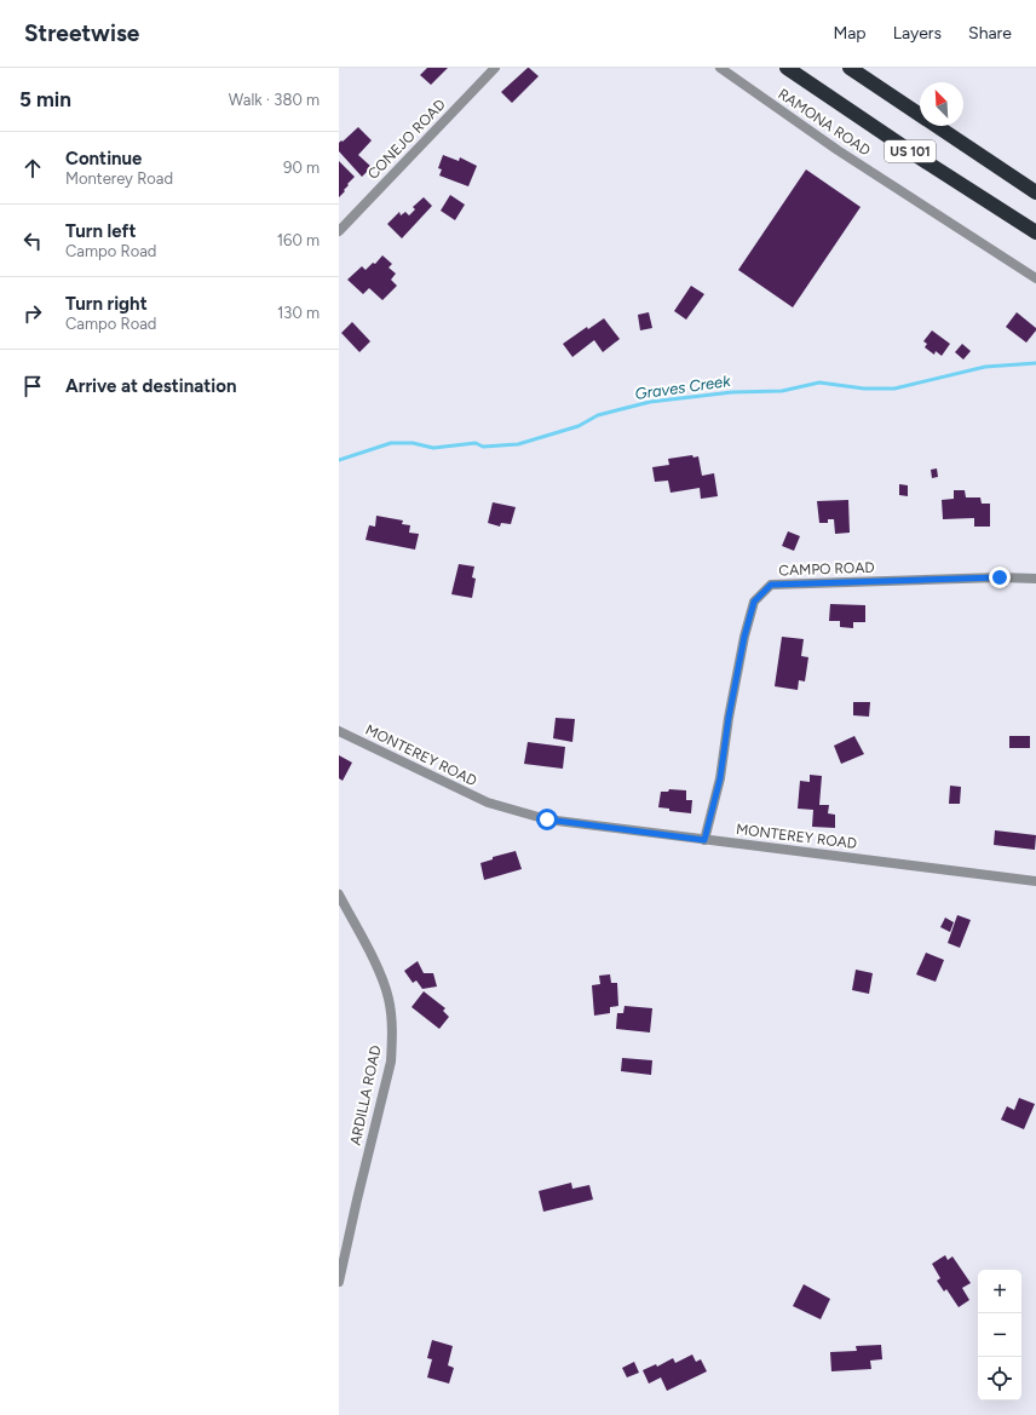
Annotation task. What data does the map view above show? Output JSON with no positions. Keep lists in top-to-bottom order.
{
  "streets": {
    "highway": ["US 101"],
    "street": [
      "RAMONA ROAD",
      "CONEJO ROAD",
      "CAMPO ROAD",
      "MONTEREY ROAD",
      "ARDILLA ROAD"
    ]
  },
  "crossings": [
    ["CAMPO ROAD", "MONTEREY ROAD"]
  ],
  "water": ["Graves Creek"],
  "north": "top left",
  "page": {
    "header": "Streetwise",
    "nav": ["Map", "Layers", "Share"],
    "heading": ["5 min", "Walk · 380 m"],
    "list": [
      ["Continue", "Monterey Road", "90 m"],
      ["Turn left", "Campo Road", "160 m"],
      ["Turn right", "Campo Road", "130 m"],
      "Arrive at destination"
    ],
    "map_buttons": ["+", "−"]
  }
}
